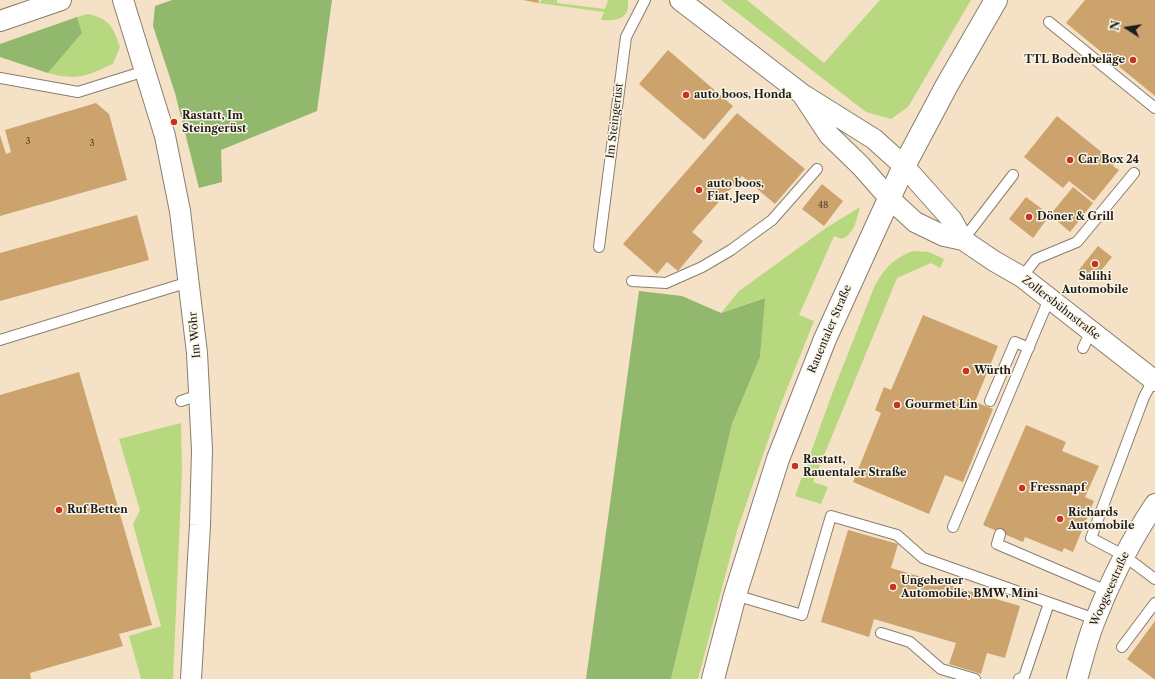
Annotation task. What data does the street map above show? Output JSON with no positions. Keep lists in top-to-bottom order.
{
  "streets": {
    "street": [
      "Zollersbühnstraße",
      "Rauentaler Straße",
      "Im Wöhr",
      "Woogseestraße"
    ],
    "lane": ["Im Steingerüst"]
  },
  "crossings": [
    ["Zollersbühnstraße", "Rauentaler Straße"]
  ],
  "places": [
    "TTL Bodenbeläge",
    "auto boos, Honda",
    "Rastatt, Im Steingerüst",
    "Car Box 24",
    "auto boos, Fiat, Jeep",
    "Döner & Grill",
    "Salihi Automobile",
    "Würth",
    "Gourmet Lin",
    "Rastatt, Rauentaler Straße",
    "Fressnapf",
    "Ruf Betten",
    "Richards Automobile",
    "Ungeheuer Automobile, BMW, Mini"
  ],
  "house_numbers": ["3", "3", "48"],
  "north": "left"
}
